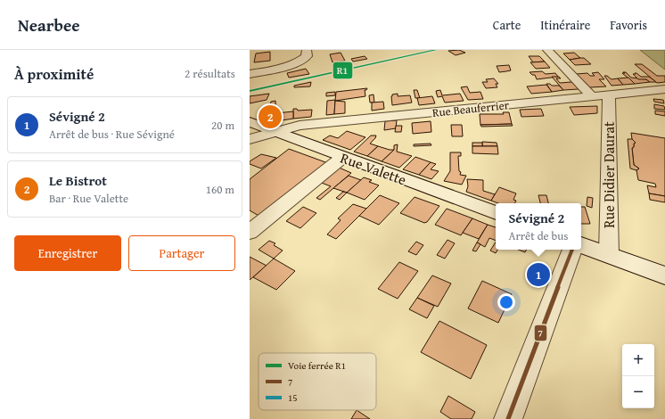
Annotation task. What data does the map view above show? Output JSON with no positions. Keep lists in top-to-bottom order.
{
  "streets": {
    "main road": ["Rue Valette"],
    "street": ["Rue Beauferrier", "Rue Didier Daurat"]
  },
  "crossings": [
    ["Rue Beauferrier", "Rue Valette"],
    ["Rue Beauferrier", "Rue Didier Daurat"]
  ],
  "lines": ["rail line R1", "transit line 7"],
  "legend": ["Voie ferrée R1", "7", "15"],
  "page": {
    "header": "Nearbee",
    "nav": ["Carte", "Itinéraire", "Favoris"],
    "heading": ["À proximité", "2 résultats"],
    "list": [
      {
        "mark": "1",
        "name": "Sévigné 2",
        "note": "Arrêt de bus · Rue Sévigné",
        "value": "20 m"
      },
      {
        "mark": "2",
        "name": "Le Bistrot",
        "note": "Bar · Rue Valette",
        "value": "160 m"
      }
    ],
    "pins": ["2", "1"],
    "popup": ["Sévigné 2", "Arrêt de bus"],
    "buttons": ["Enregistrer", "Partager"],
    "map_buttons": ["+", "−"]
  }
}
